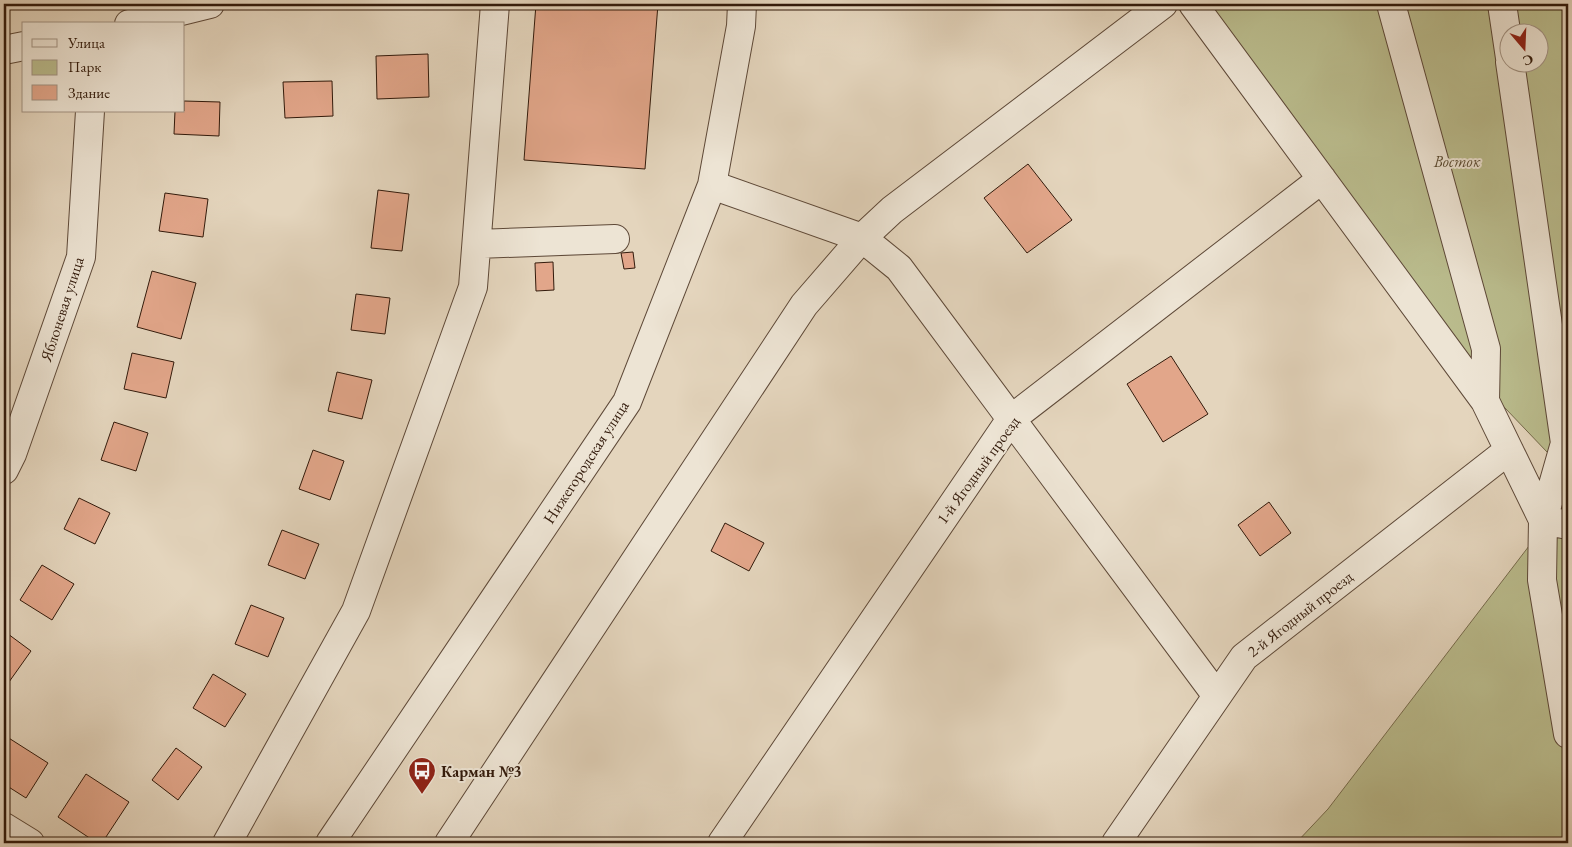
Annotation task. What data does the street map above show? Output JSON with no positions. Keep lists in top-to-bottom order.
{
  "streets": {
    "street": [
      "Яблоневая улица",
      "Нижегородская улица",
      "1-й Ягодный проезд",
      "2-й Ягодный проезд"
    ]
  },
  "parks": ["Восток"],
  "places": {
    "bus stop": ["Карман №3"]
  },
  "legend": ["Улица", "Парк", "Здание"],
  "north": "bottom"
}
